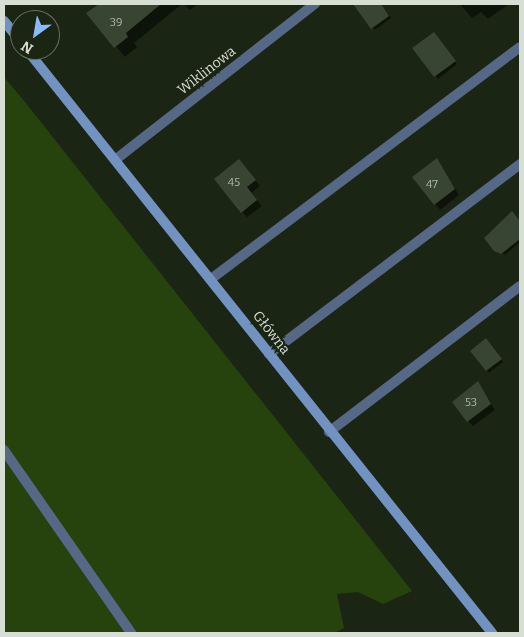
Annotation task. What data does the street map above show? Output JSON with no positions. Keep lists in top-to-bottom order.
{
  "streets": {
    "main road": ["Główna"],
    "street": ["Wiklinowa"]
  },
  "crossings": [
    ["Wiklinowa", "Główna"]
  ],
  "house_numbers": [
    "39",
    "45",
    "47",
    "53"
  ],
  "north": "bottom left"
}
